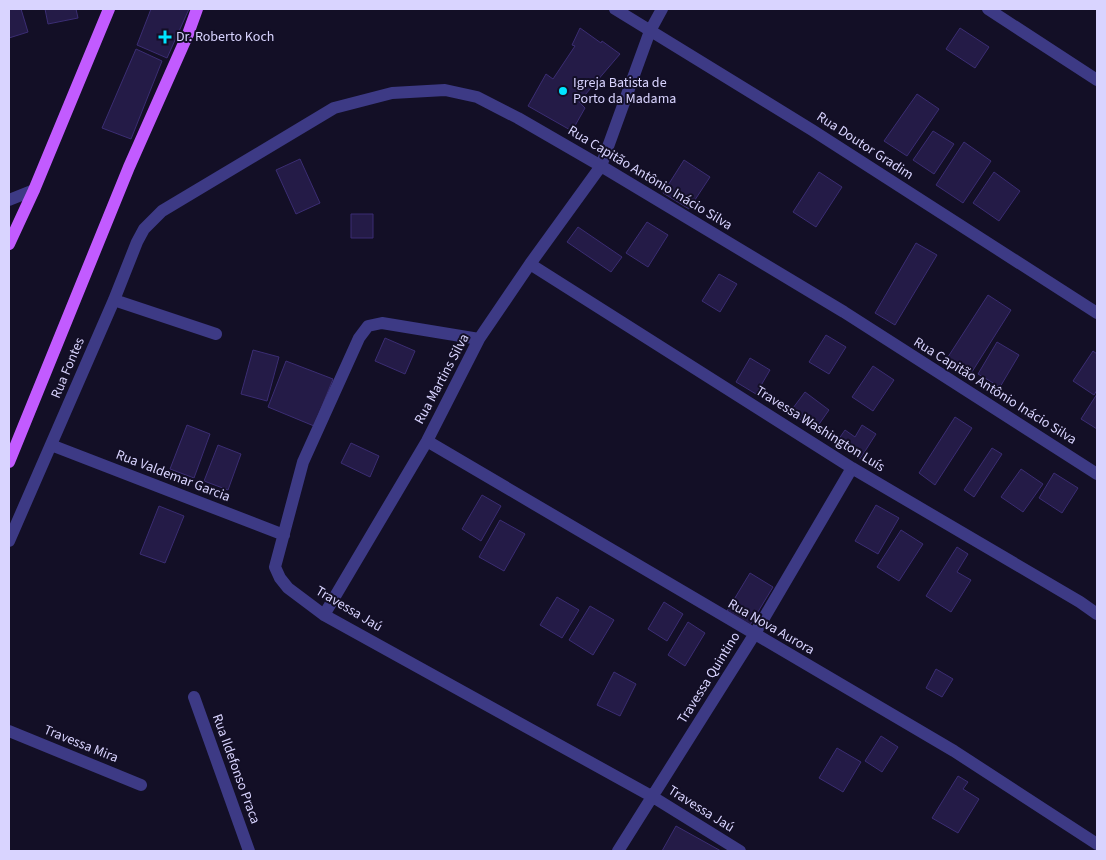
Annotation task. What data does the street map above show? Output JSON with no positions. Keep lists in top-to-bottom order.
{
  "streets": {
    "street": [
      "Rua Doutor Gradim",
      "Rua Capitão Antônio Inácio Silva",
      "Rua Fontes",
      "Rua Martins Silva",
      "Travessa Washington Luís",
      "Rua Valdemar Garcia",
      "Travessa Jaú",
      "Rua Nova Aurora",
      "Travessa Quintino",
      "Travessa Mira",
      "Rua Ildefonso Praca"
    ]
  },
  "crossings": [
    ["Rua Doutor Gradim", "Rua Martins Silva"],
    ["Rua Capitão Antônio Inácio Silva", "Rua Fontes"],
    ["Rua Capitão Antônio Inácio Silva", "Rua Martins Silva"],
    ["Rua Fontes", "Rua Valdemar Garcia"],
    ["Rua Martins Silva", "Travessa Washington Luís"],
    ["Rua Martins Silva", "Travessa Jaú"],
    ["Rua Martins Silva", "Rua Nova Aurora"],
    ["Travessa Washington Luís", "Travessa Quintino"],
    ["Rua Valdemar Garcia", "Travessa Jaú"],
    ["Travessa Jaú", "Travessa Quintino"],
    ["Rua Nova Aurora", "Travessa Quintino"]
  ],
  "places": {
    "health": ["Dr. Roberto Koch"],
    "other": ["Igreja Batista de Porto da Madama"]
  }
}
